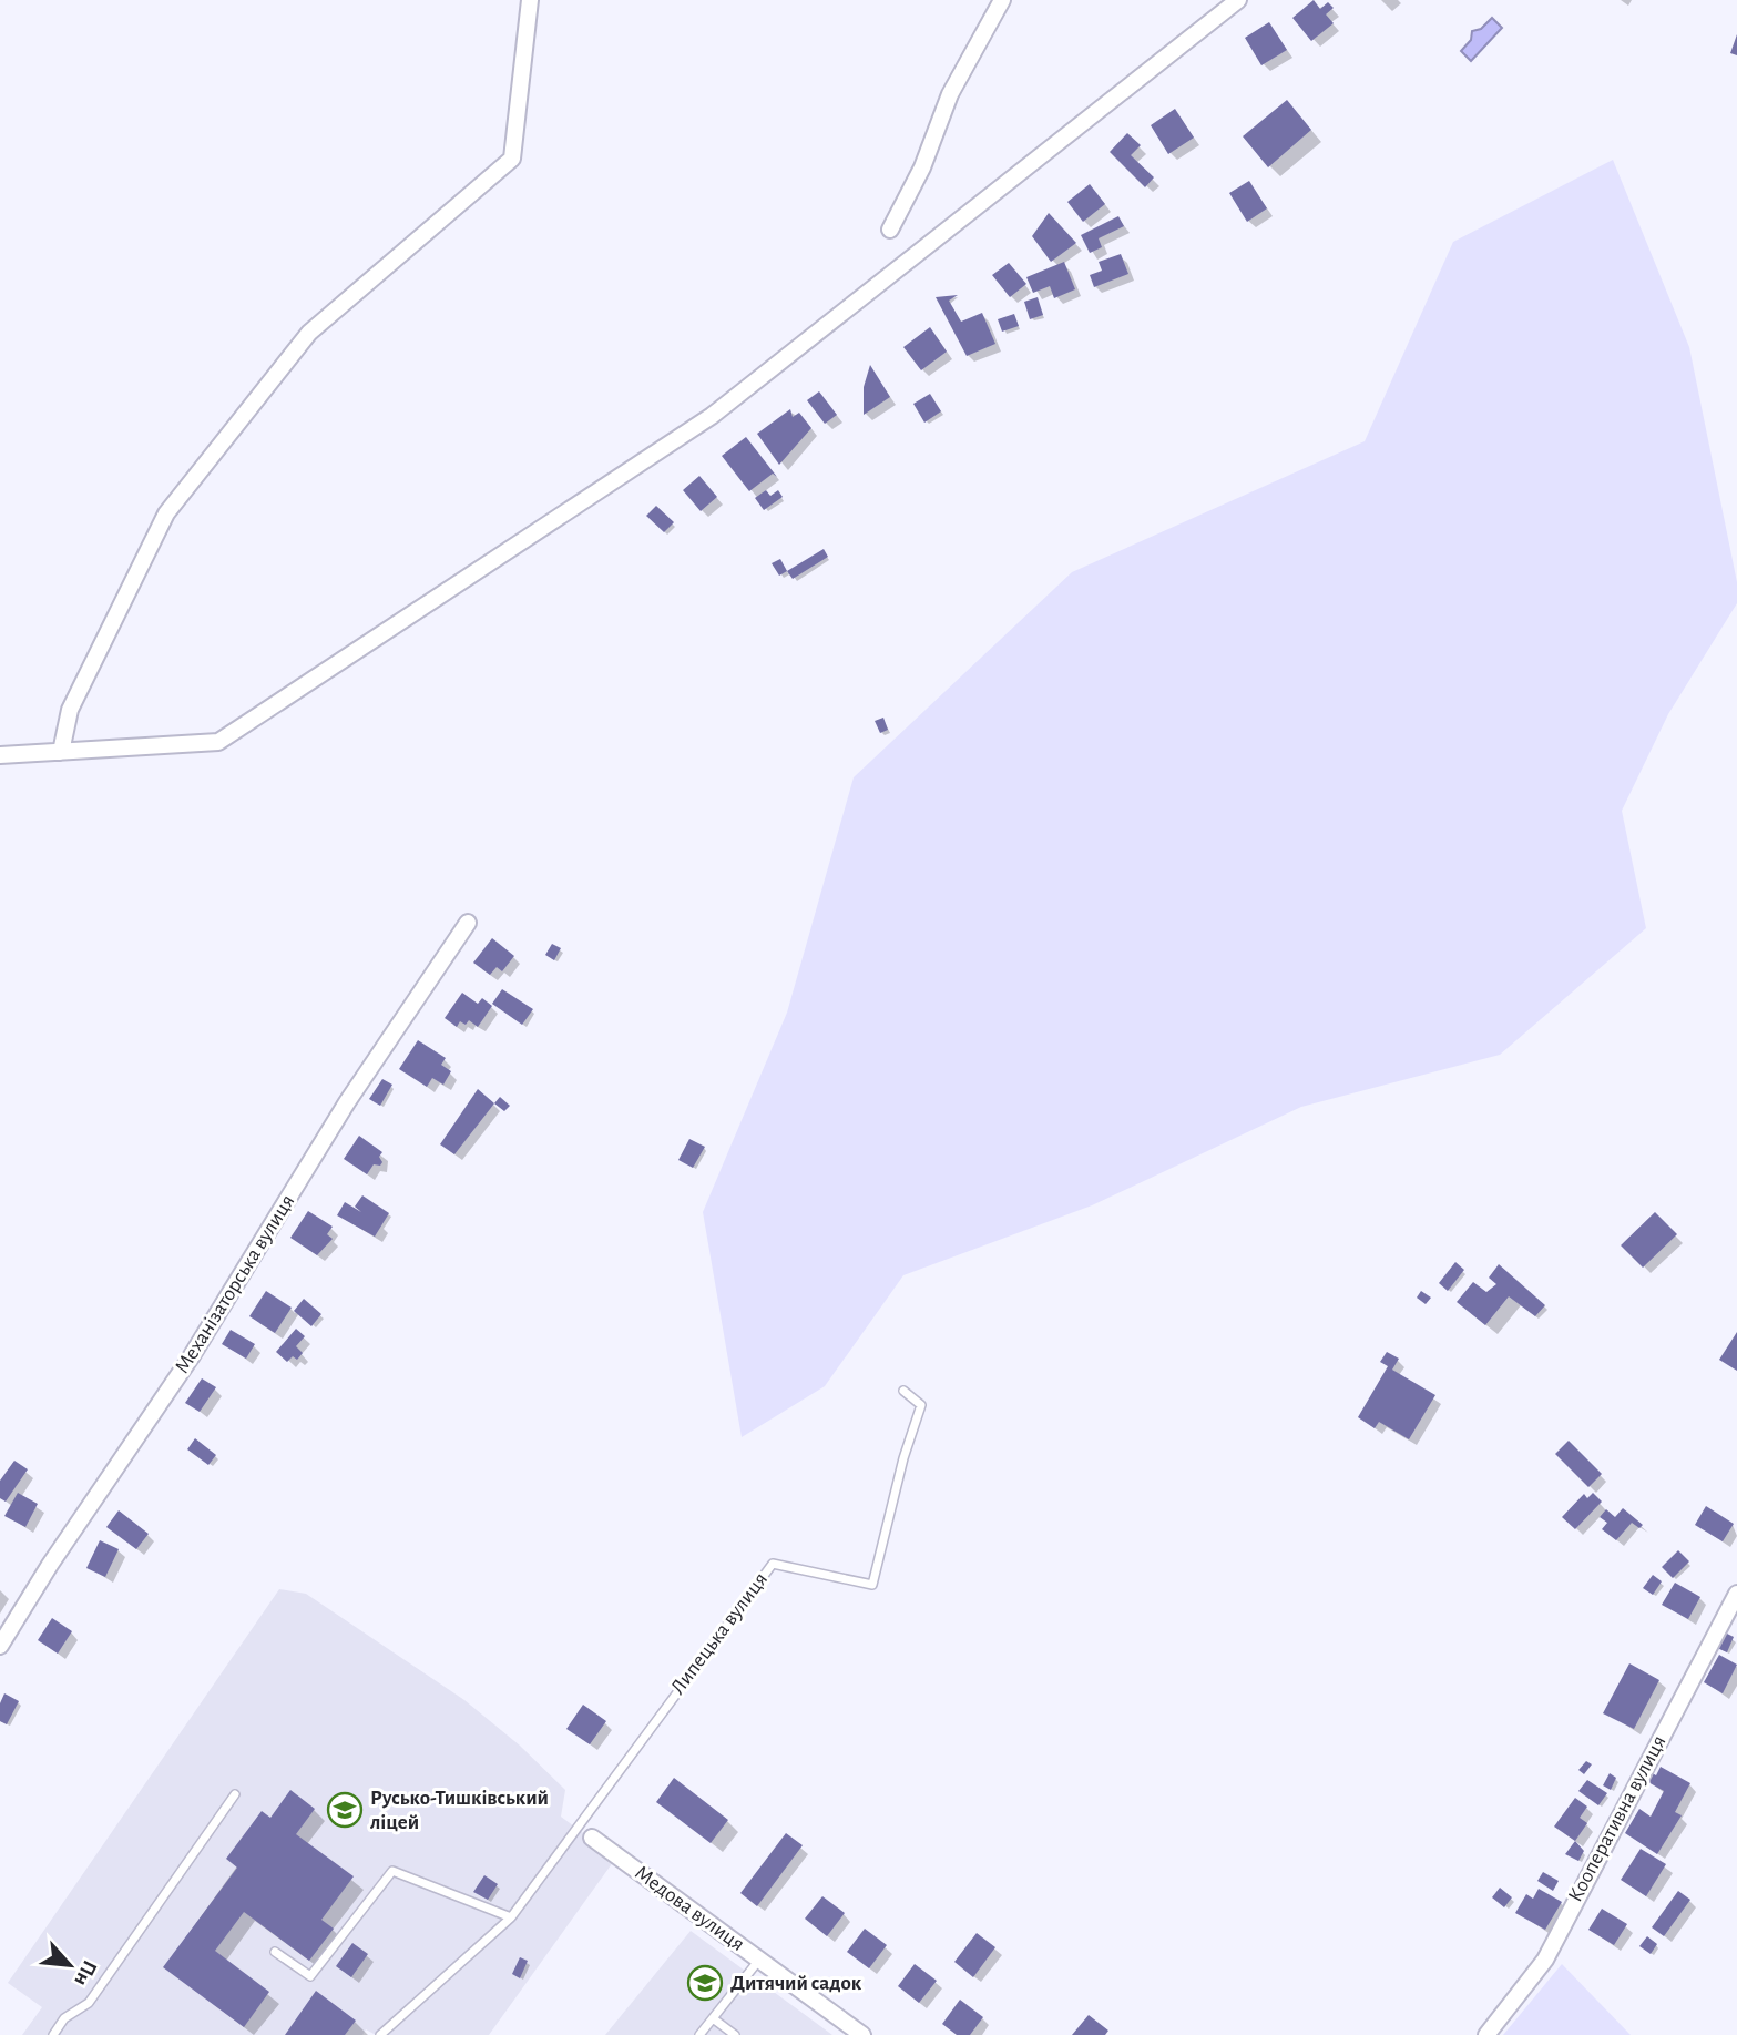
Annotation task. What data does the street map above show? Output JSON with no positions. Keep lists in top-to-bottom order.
{
  "streets": {
    "street": ["Механізаторська вулиця", "Кооперативна вулиця", "Медова вулиця"],
    "lane": ["Липецька вулиця"]
  },
  "places": {
    "school or university": ["Русько-Тишківський ліцей", "Дитячий садок"]
  },
  "north": "bottom right"
}
